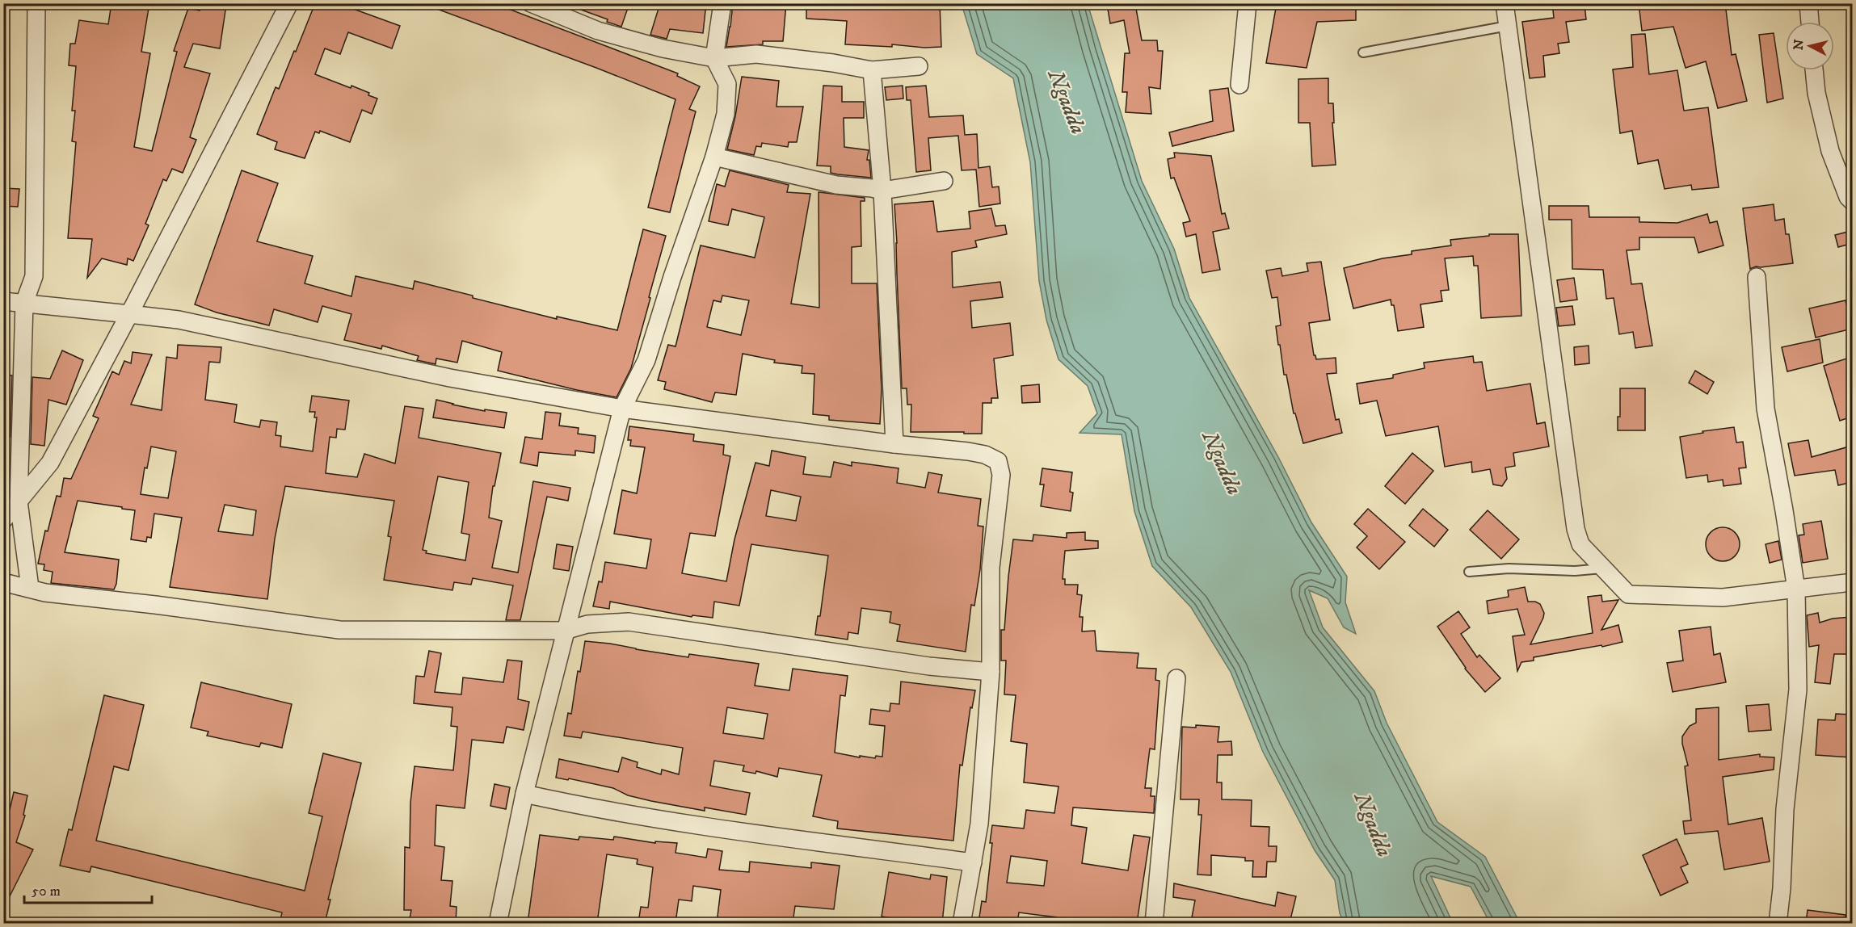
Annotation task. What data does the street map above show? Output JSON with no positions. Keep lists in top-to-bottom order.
{
  "water": ["Ngadda"],
  "scale_bar": "50 m",
  "north": "left"
}
